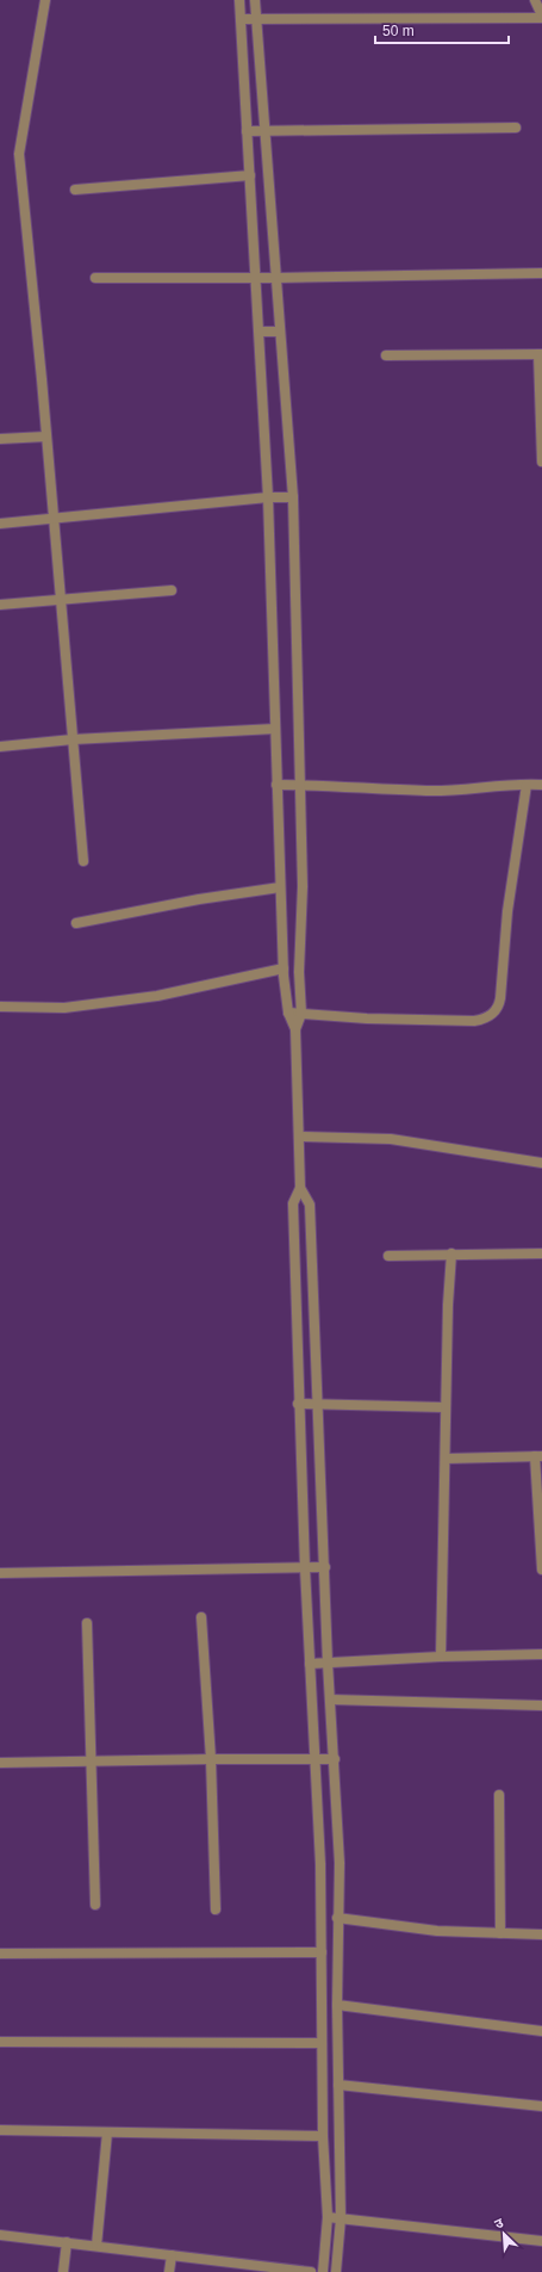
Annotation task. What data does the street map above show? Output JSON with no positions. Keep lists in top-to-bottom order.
{
  "scale_bar": "50 m",
  "north": "top left"
}
